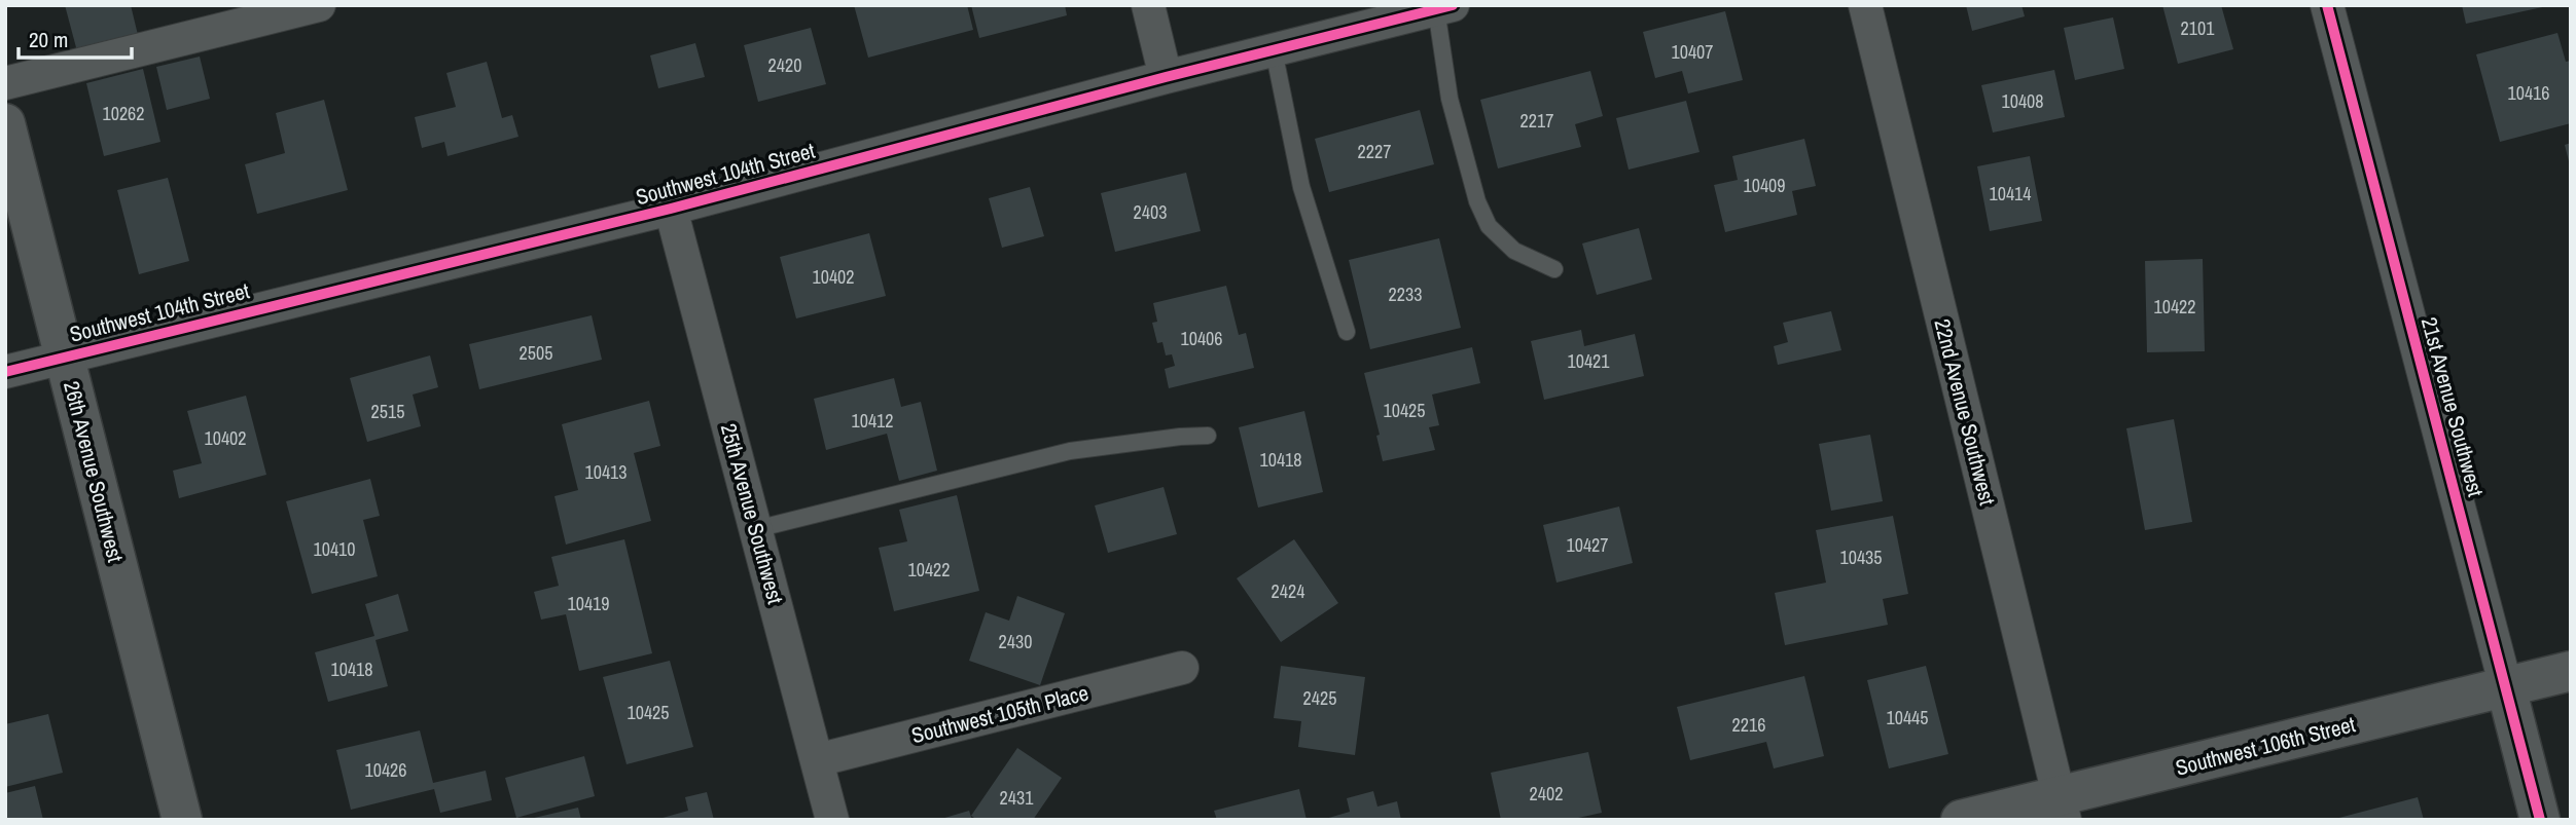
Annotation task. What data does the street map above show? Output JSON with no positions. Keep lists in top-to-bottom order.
{
  "streets": {
    "street": [
      "Southwest 104th Street",
      "21st Avenue Southwest",
      "22nd Avenue Southwest",
      "26th Avenue Southwest",
      "25th Avenue Southwest",
      "Southwest 105th Place",
      "Southwest 106th Street"
    ]
  },
  "crossings": [
    ["Southwest 104th Street", "26th Avenue Southwest"],
    ["Southwest 104th Street", "25th Avenue Southwest"],
    ["21st Avenue Southwest", "Southwest 106th Street"],
    ["22nd Avenue Southwest", "Southwest 106th Street"],
    ["25th Avenue Southwest", "Southwest 105th Place"]
  ],
  "house_numbers": [
    "2101",
    "10407",
    "2420",
    "10416",
    "10408",
    "10262",
    "2217",
    "2227",
    "10409",
    "10414",
    "2403",
    "10402",
    "2233",
    "10422",
    "10406",
    "2505",
    "10421",
    "10425",
    "2515",
    "10412",
    "10402",
    "10418",
    "10413",
    "10427",
    "10410",
    "10435",
    "10422",
    "2424",
    "10419",
    "2430",
    "10418",
    "2425",
    "10425",
    "10445",
    "2216",
    "10426",
    "2402",
    "2431"
  ],
  "scale_bar": "20 m"
}
